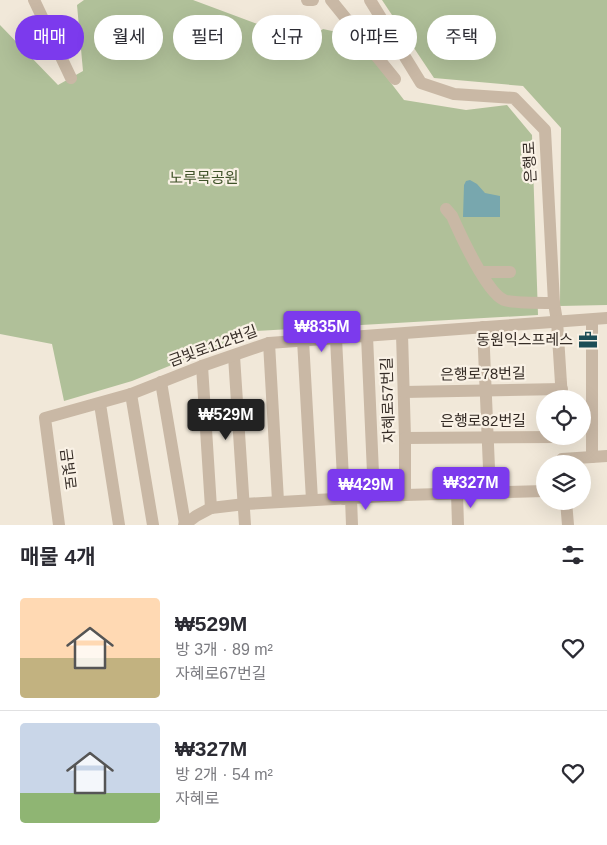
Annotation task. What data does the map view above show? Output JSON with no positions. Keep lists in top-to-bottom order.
{
  "streets": {
    "street": [
      "은행로",
      "금빛로112번길",
      "은행로78번길",
      "자혜로57번길",
      "은행로82번길",
      "금빛로"
    ]
  },
  "crossings": [
    ["은행로", "금빛로112번길"],
    ["금빛로112번길", "자혜로57번길"],
    ["금빛로112번길", "금빛로"],
    ["은행로78번길", "자혜로57번길"],
    ["자혜로57번길", "은행로82번길"]
  ],
  "parks": ["노루목공원"],
  "places": {
    "office": ["동원익스프레스"]
  },
  "page": {
    "chip": [
      "매매",
      "월세",
      "필터",
      "신규",
      "아파트",
      "주택"
    ],
    "price": [
      "₩835M",
      "₩529M",
      "₩327M",
      "₩429M"
    ],
    "heading": "매물 4개",
    "list": [
      {
        "name": "₩529M",
        "note": "방 3개 · 89 m² · 자혜로67번길"
      },
      {
        "name": "₩327M",
        "note": "방 2개 · 54 m² · 자혜로"
      }
    ]
  }
}
